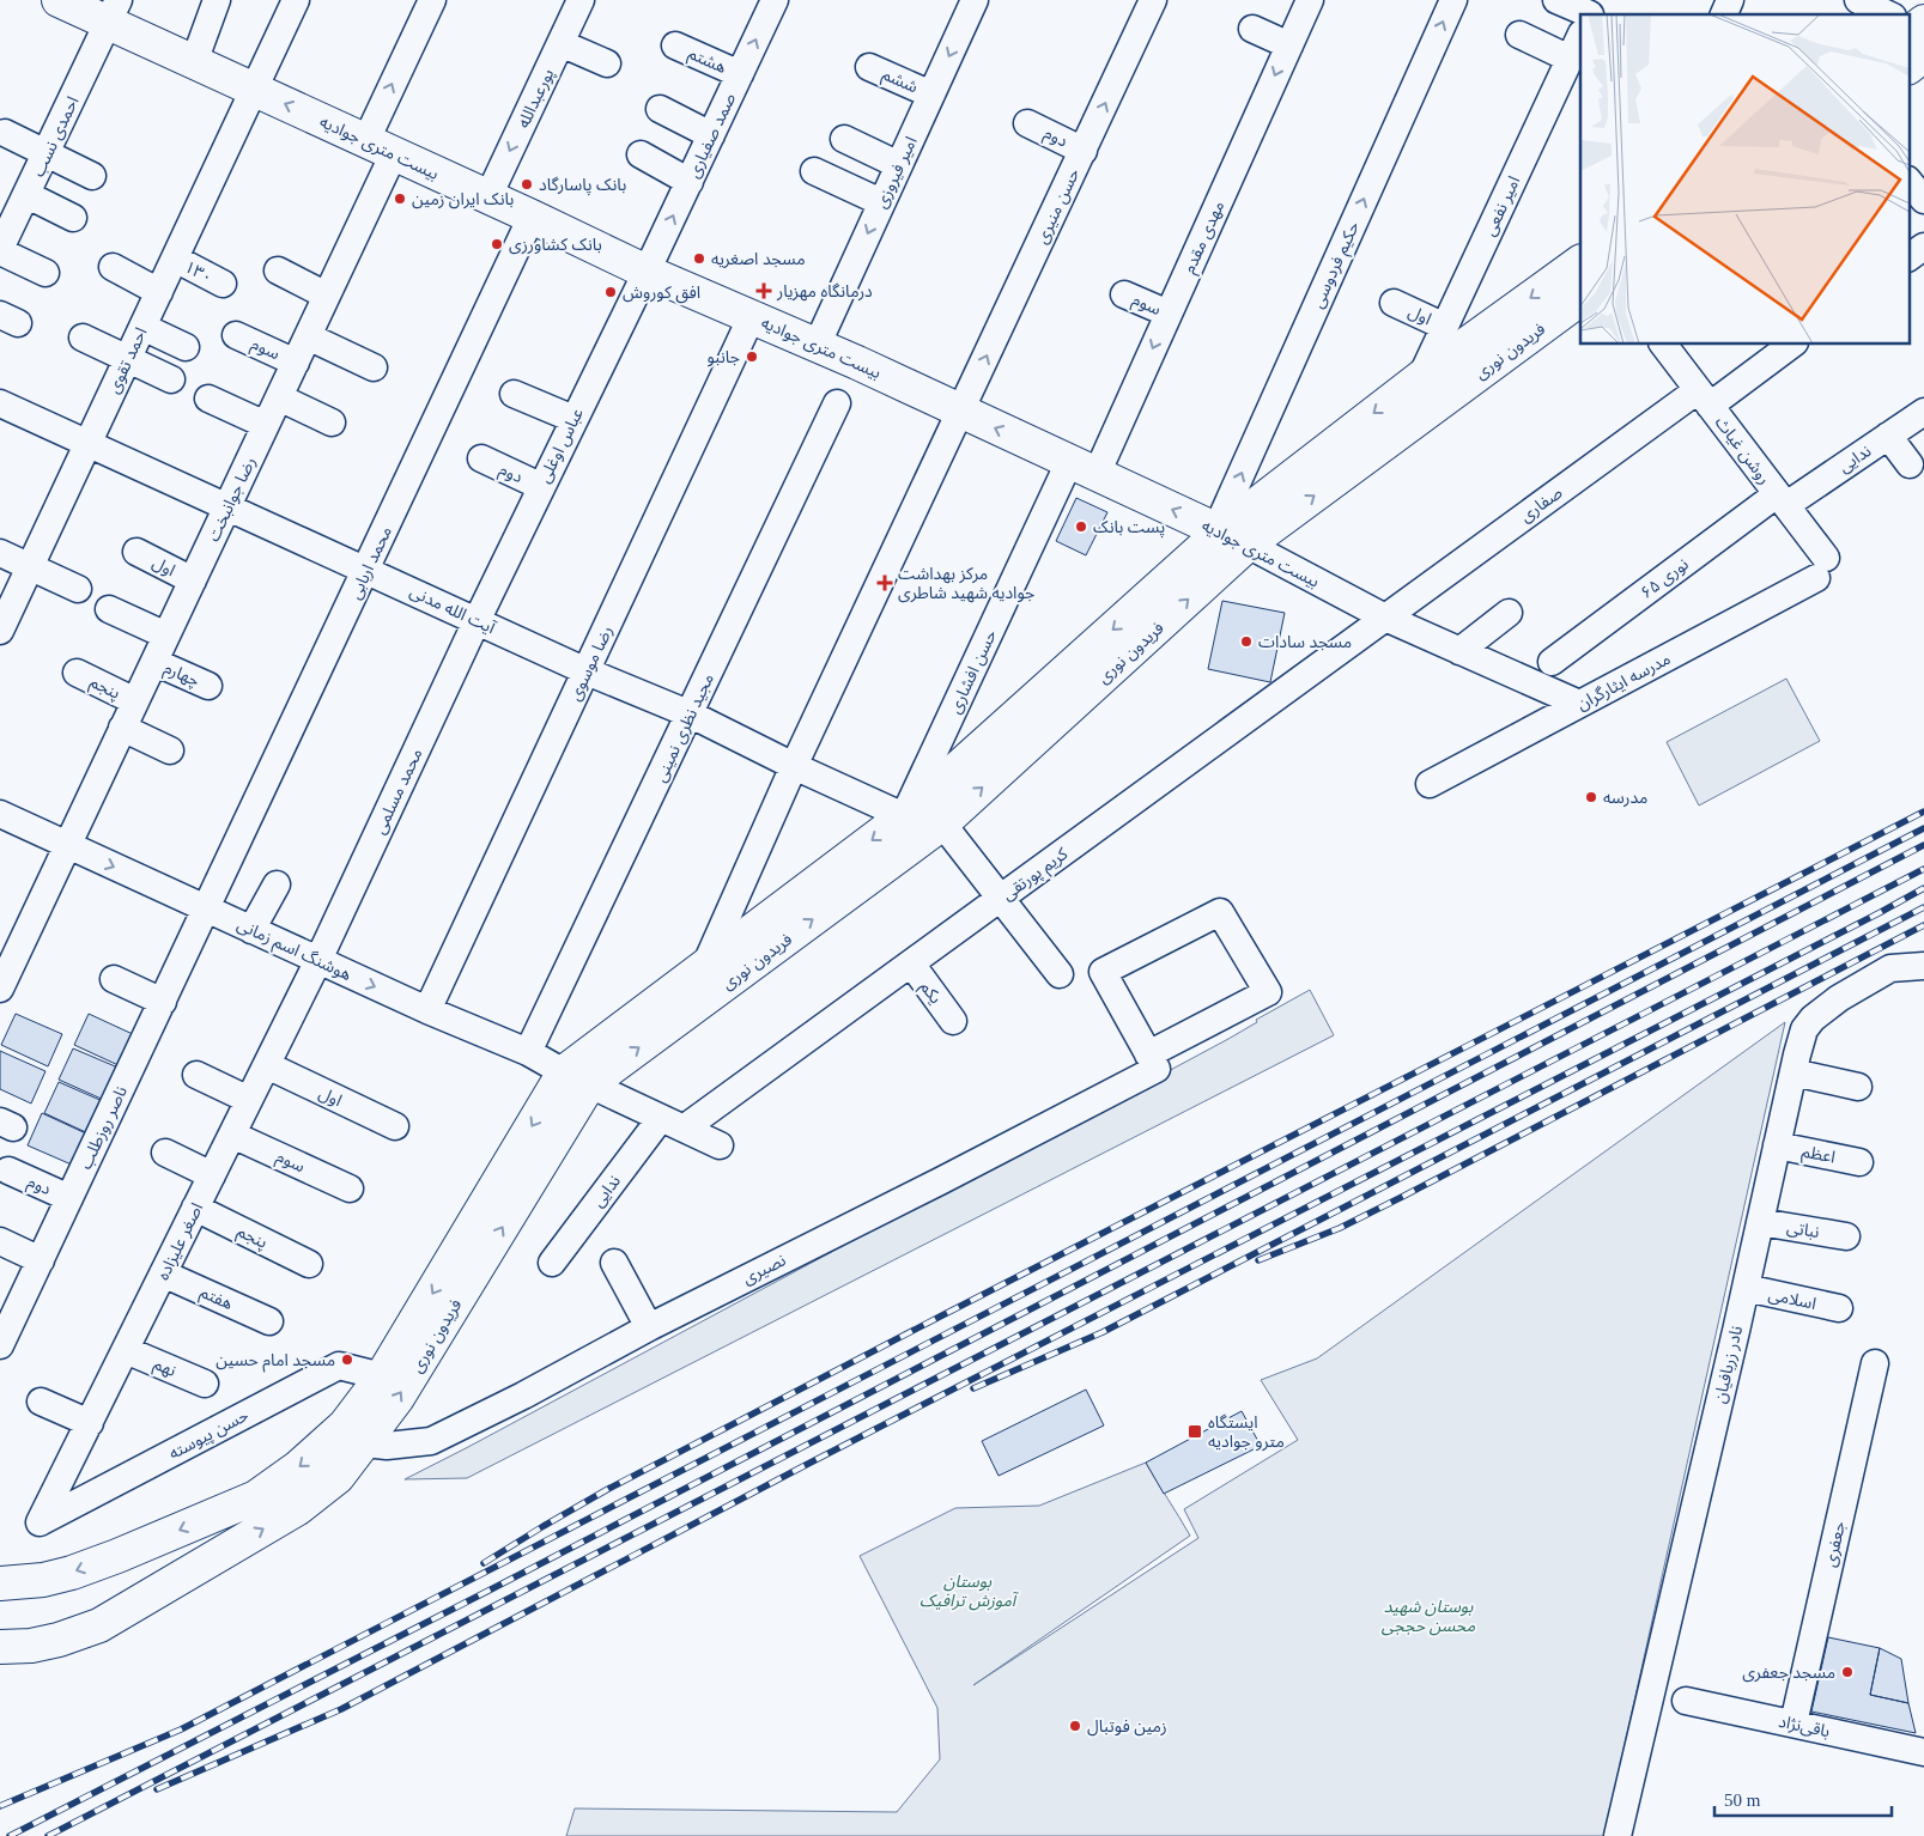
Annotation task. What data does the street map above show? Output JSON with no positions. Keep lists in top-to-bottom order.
{
  "streets": {
    "main road": ["بیست متری جوادیه", "فریدون نوری"],
    "street": [
      "هشتم",
      "ششم",
      "پورعبدالله",
      "صمد صفیاری",
      "احمدی نسب",
      "دوم",
      "امیر فیروزی",
      "حسن منیری",
      "امیر نفعی",
      "مهدی مقدم",
      "حکیم فردوسی",
      "۱۳۰",
      "سوم",
      "اول",
      "احمد تقوی",
      "عباس اوغلی",
      "روشن غیاث",
      "ندایی",
      "رضا جوانبخت",
      "صفاری",
      "محمد اربابی",
      "نوری ۶۵",
      "آیت‌ الله مدنی",
      "رضا موسوی",
      "حسن افشاری",
      "چهارم",
      "مدرسه ایثارگران",
      "پنجم",
      "مجید نظری نمینی",
      "محمد مسلمی",
      "کریم پورتقی",
      "هوشنگ اسم زمانی",
      "یکم",
      "ناصر روزطلب",
      "اعظم",
      "نباتی",
      "اصغر علیزاده",
      "نصیری",
      "هفتم",
      "اسلامی",
      "نادر زربافیان",
      "نهم",
      "حسن پیوسته",
      "جعفری",
      "باقی‌نژاد"
    ]
  },
  "crossings": [
    ["هشتم", "صمد صفیاری"],
    ["ششم", "امیر فیروزی"],
    ["پورعبدالله", "بیست متری جوادیه"],
    ["صمد صفیاری", "بیست متری جوادیه"],
    ["صمد صفیاری", "عباس اوغلی"],
    ["احمدی نسب", "بیست متری جوادیه"],
    ["دوم", "حسن منیری"],
    ["دوم", "عباس اوغلی"],
    ["دوم", "ناصر روزطلب"],
    ["بیست متری جوادیه", "امیر فیروزی"],
    ["بیست متری جوادیه", "حسن منیری"],
    ["بیست متری جوادیه", "مهدی مقدم"],
    ["بیست متری جوادیه", "حکیم فردوسی"],
    ["بیست متری جوادیه", "فریدون نوری"],
    ["بیست متری جوادیه", "احمد تقوی"],
    ["بیست متری جوادیه", "عباس اوغلی"],
    ["بیست متری جوادیه", "رضا جوانبخت"],
    ["بیست متری جوادیه", "صفاری"],
    ["بیست متری جوادیه", "محمد اربابی"],
    ["بیست متری جوادیه", "رضا موسوی"],
    ["بیست متری جوادیه", "حسن افشاری"],
    ["بیست متری جوادیه", "مدرسه ایثارگران"],
    ["بیست متری جوادیه", "کریم پورتقی"],
    ["حسن منیری", "فریدون نوری"],
    ["حسن منیری", "آیت‌ الله مدنی"],
    ["امیر نفعی", "اول"],
    ["امیر نفعی", "فریدون نوری"],
    ["مهدی مقدم", "سوم"],
    ["مهدی مقدم", "حسن افشاری"],
    ["حکیم فردوسی", "فریدون نوری"],
    ["۱۳۰", "احمد تقوی"],
    ["سوم", "رضا جوانبخت"],
    ["سوم", "اصغر علیزاده"],
    ["اول", "رضا جوانبخت"],
    ["اول", "اصغر علیزاده"],
    ["فریدون نوری", "آیت‌ الله مدنی"],
    ["فریدون نوری", "حسن افشاری"],
    ["فریدون نوری", "هوشنگ اسم زمانی"],
    ["فریدون نوری", "نصیری"],
    ["فریدون نوری", "حسن پیوسته"],
    ["احمد تقوی", "آیت‌ الله مدنی"],
    ["عباس اوغلی", "آیت‌ الله مدنی"],
    ["عباس اوغلی", "محمد مسلمی"],
    ["روشن غیاث", "ندایی"],
    ["روشن غیاث", "صفاری"],
    ["روشن غیاث", "نوری ۶۵"],
    ["روشن غیاث", "مدرسه ایثارگران"],
    ["ندایی", "نوری ۶۵"],
    ["ندایی", "کریم پورتقی"],
    ["رضا جوانبخت", "آیت‌ الله مدنی"],
    ["رضا جوانبخت", "چهارم"],
    ["رضا جوانبخت", "پنجم"],
    ["رضا جوانبخت", "هوشنگ اسم زمانی"],
    ["صفاری", "کریم پورتقی"],
    ["محمد اربابی", "آیت‌ الله مدنی"],
    ["محمد اربابی", "هوشنگ اسم زمانی"],
    ["محمد اربابی", "ناصر روزطلب"],
    ["آیت‌ الله مدنی", "رضا موسوی"],
    ["آیت‌ الله مدنی", "حسن افشاری"],
    ["آیت‌ الله مدنی", "مجید نظری نمینی"],
    ["آیت‌ الله مدنی", "محمد مسلمی"],
    ["رضا موسوی", "هوشنگ اسم زمانی"],
    ["پنجم", "اصغر علیزاده"],
    ["مجید نظری نمینی", "هوشنگ اسم زمانی"],
    ["محمد مسلمی", "هوشنگ اسم زمانی"],
    ["محمد مسلمی", "اصغر علیزاده"],
    ["کریم پورتقی", "یکم"],
    ["هوشنگ اسم زمانی", "ناصر روزطلب"],
    ["هوشنگ اسم زمانی", "اصغر علیزاده"],
    ["اعظم", "نادر زربافیان"],
    ["نباتی", "نادر زربافیان"],
    ["اصغر علیزاده", "هفتم"],
    ["اصغر علیزاده", "نهم"],
    ["اصغر علیزاده", "حسن پیوسته"],
    ["اسلامی", "نادر زربافیان"],
    ["جعفری", "باقی‌نژاد"]
  ],
  "one_way": [
    "پورعبدالله",
    "صمد صفیاری",
    "امیر فیروزی",
    "حسن منیری",
    "مهدی مقدم",
    "حکیم فردوسی"
  ],
  "parks": ["بوستان آموزش ترافیک", "بوستان شهید محسن حججی"],
  "places": {
    "other": [
      "بانک پاسارگاد",
      "بانک ایران زمین",
      "بانک کشاورزی",
      "مسجد اصغریه",
      "افق کوروش",
      "جانبو",
      "پست بانک",
      "مسجد سادات",
      "مدرسه",
      "مسجد امام حسین",
      "مسجد جعفری",
      "زمین فوتبال"
    ],
    "health": ["درمانگاه مهزیار", "مرکز بهداشت جوادیه شهید شاطری"],
    "transit": ["ایستگاه مترو جوادیه"]
  },
  "scale_bar": "50 m"
}
